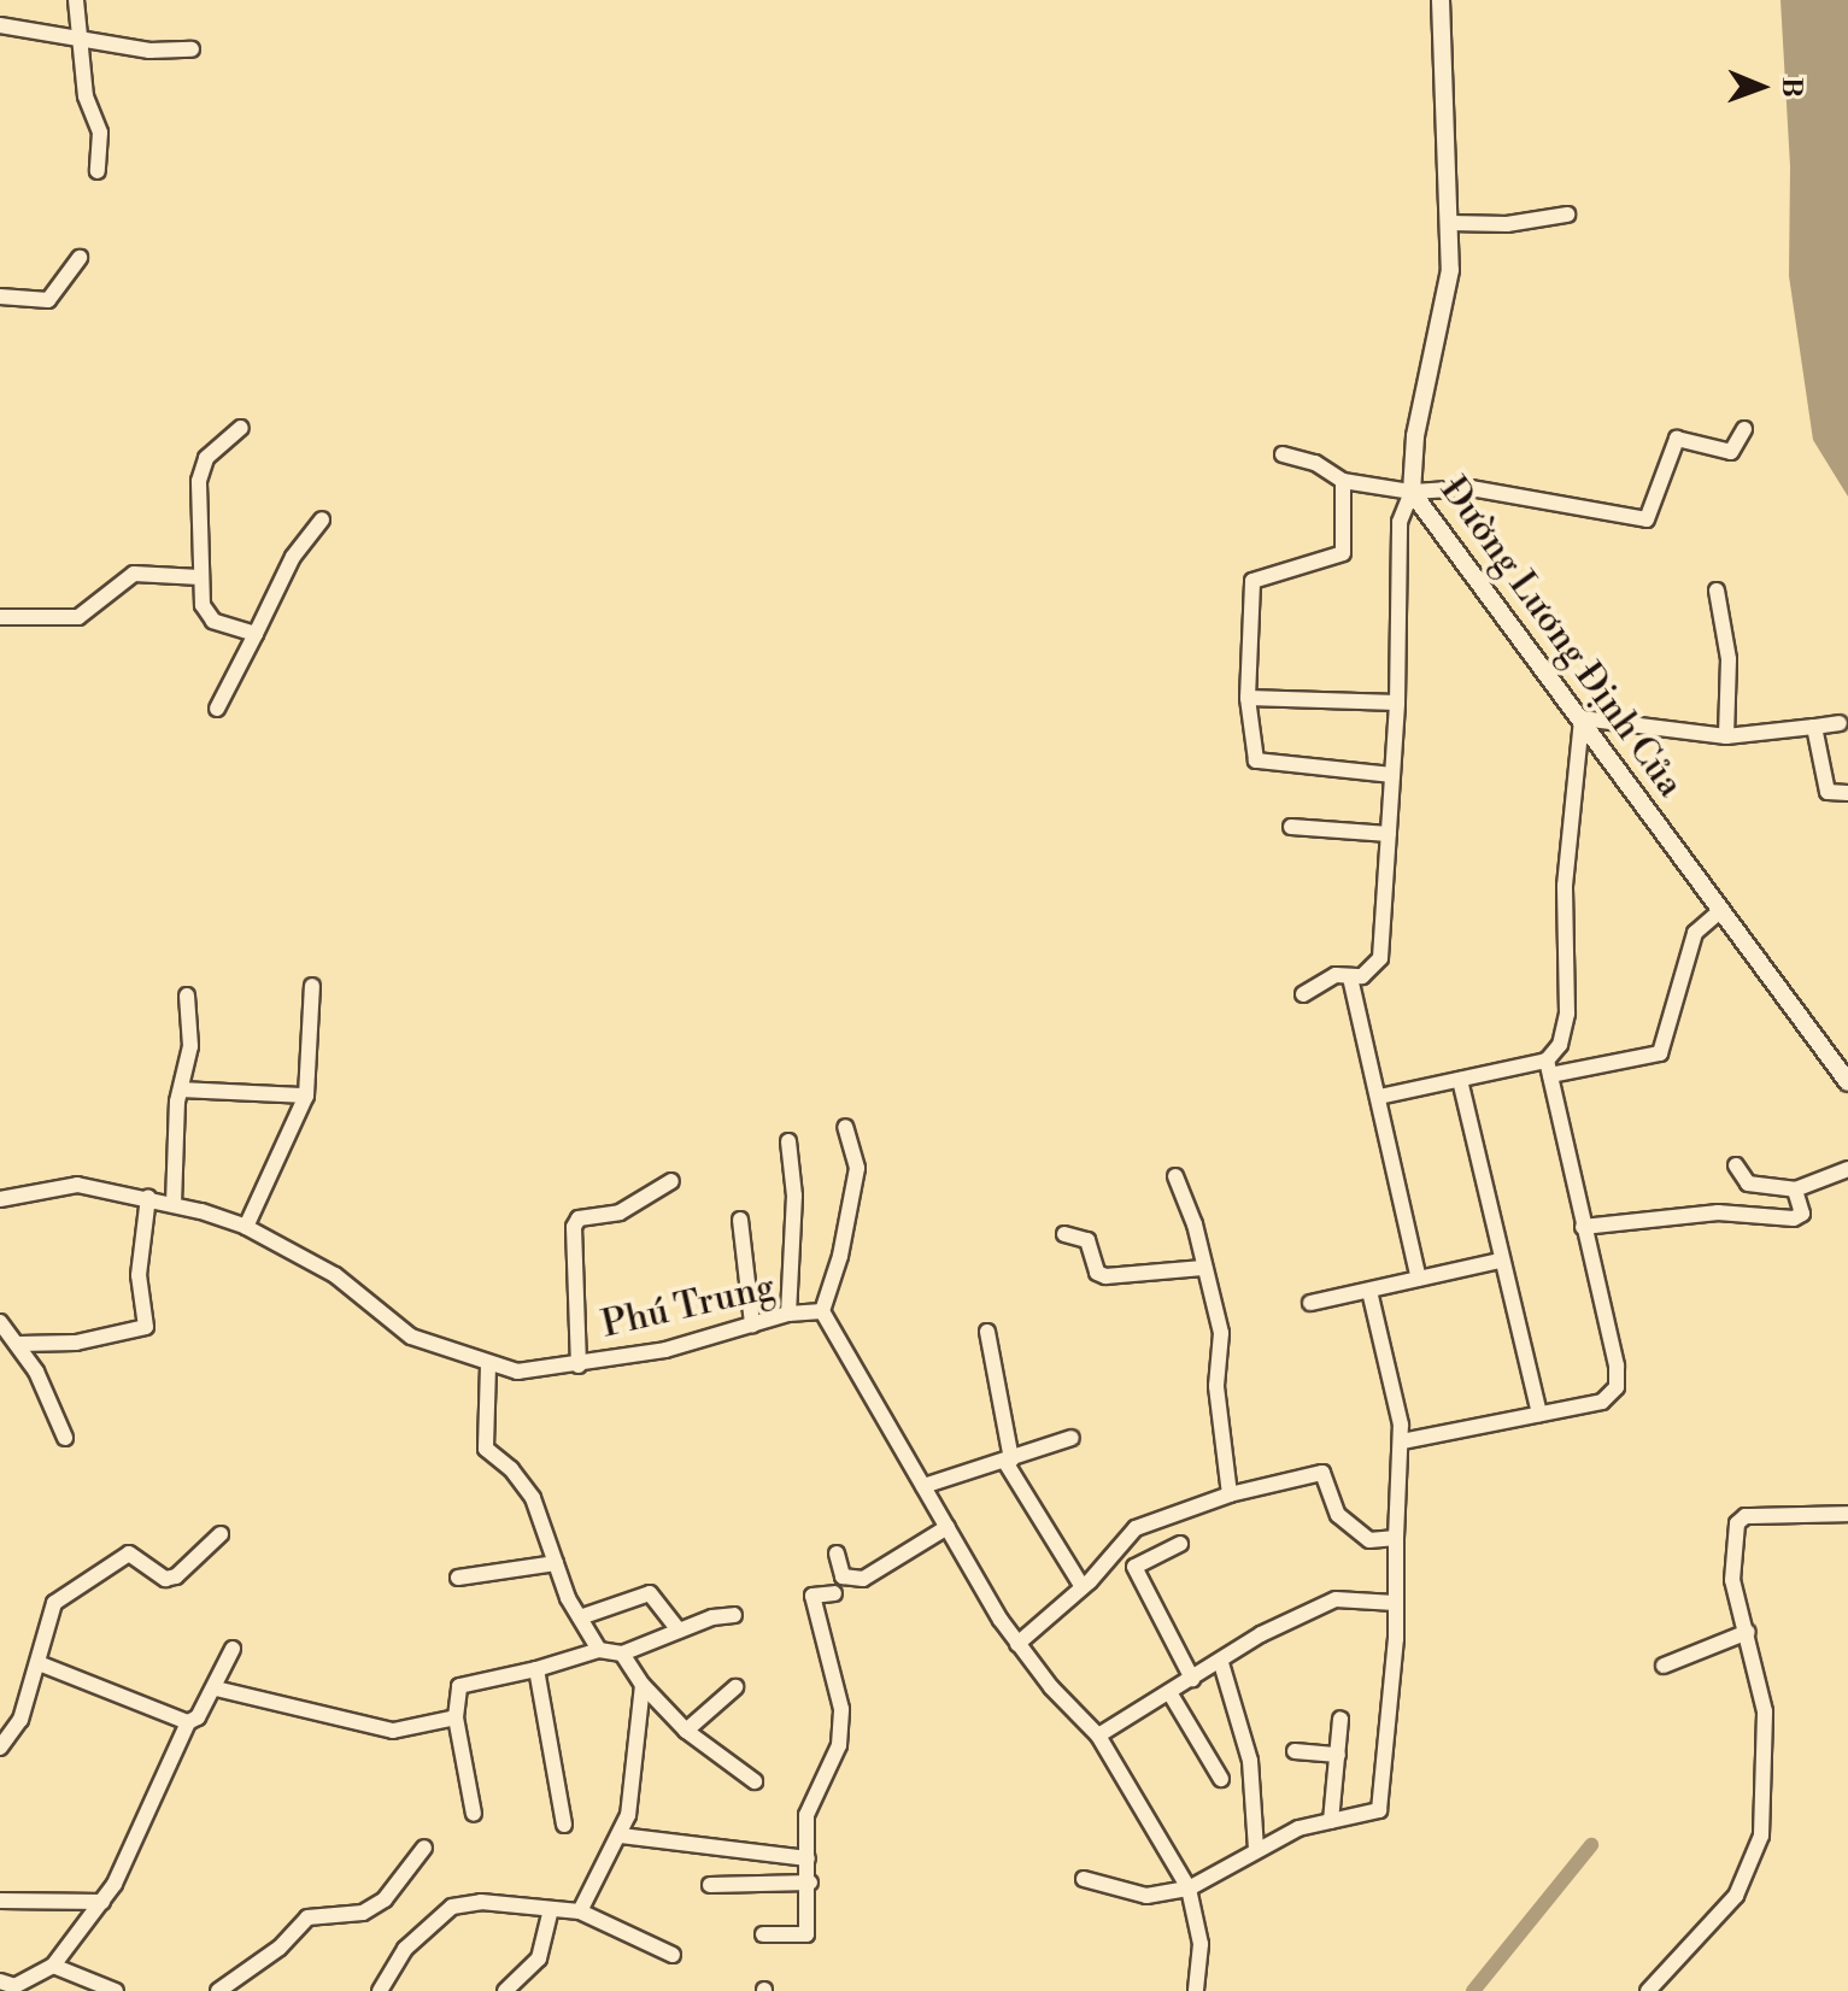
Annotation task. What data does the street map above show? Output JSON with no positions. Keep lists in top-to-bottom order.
{
  "streets": {
    "street": ["Đường Lương Định Của", "Phú Trung"]
  },
  "north": "right"
}
